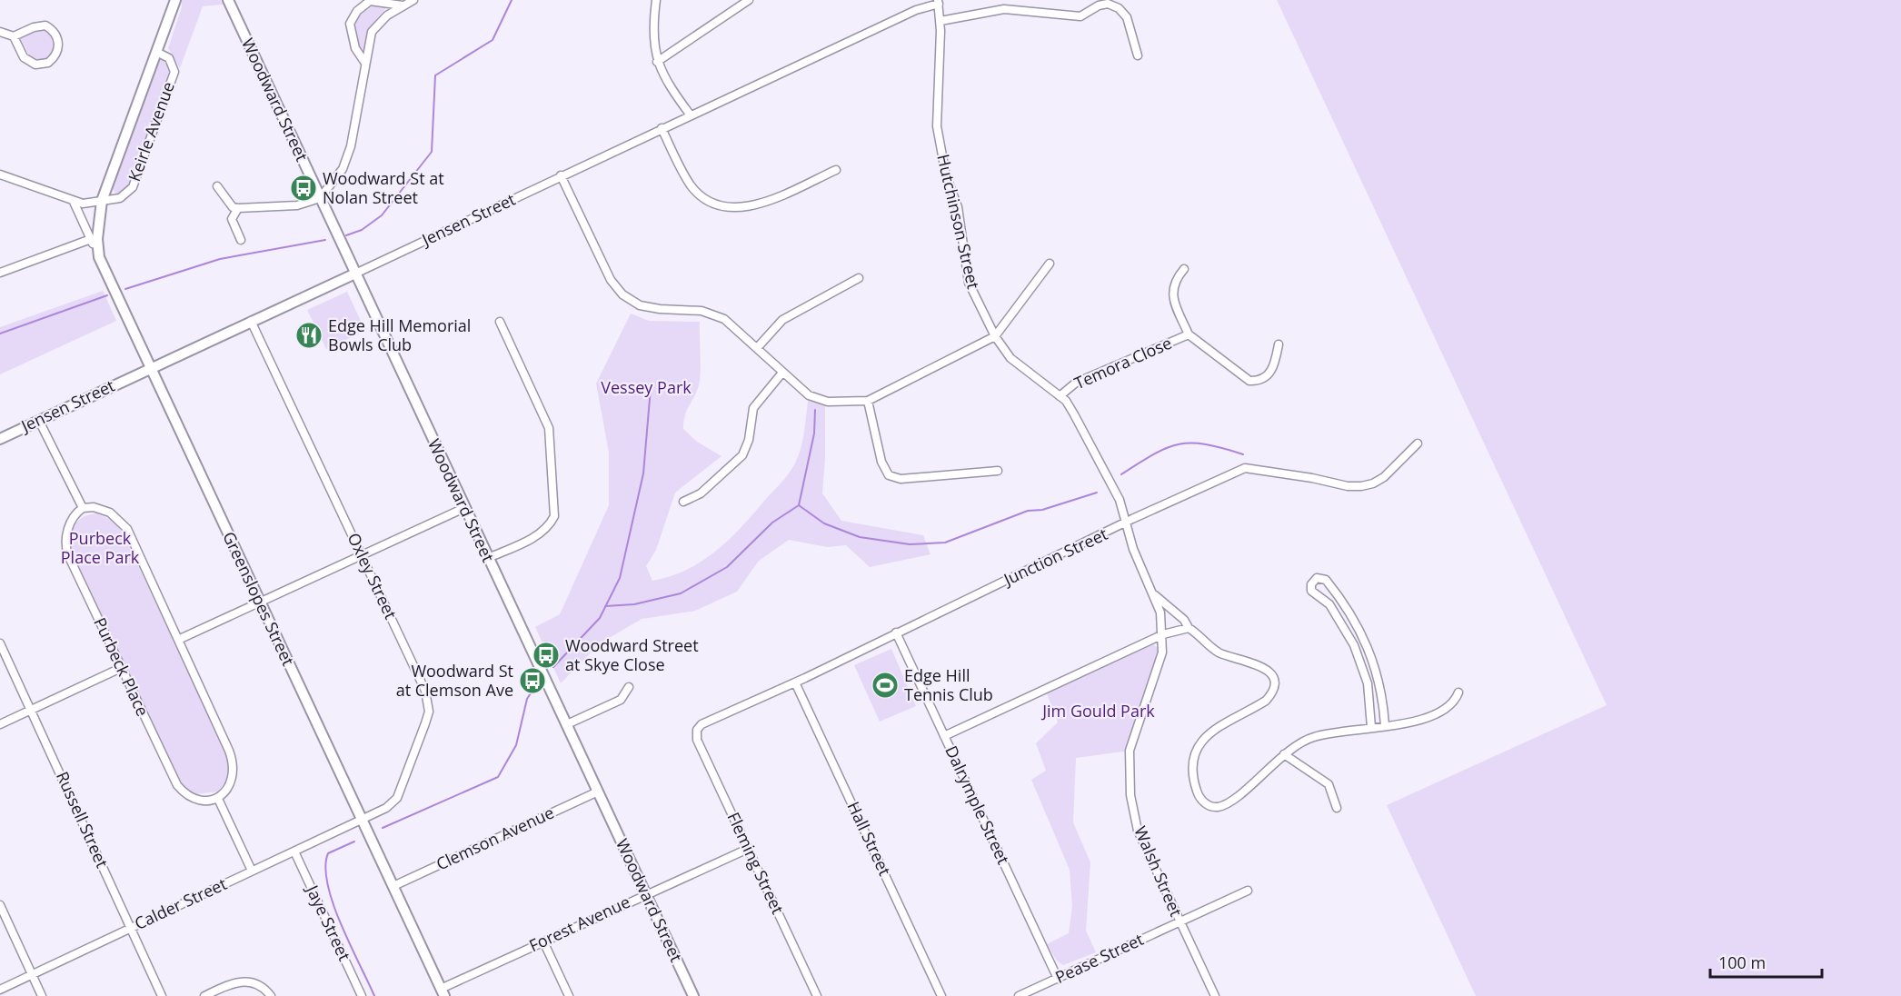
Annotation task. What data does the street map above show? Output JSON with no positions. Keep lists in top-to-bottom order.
{
  "streets": {
    "street": [
      "Woodward Street",
      "Keirle Avenue",
      "Jensen Street",
      "Hutchinson Street",
      "Temora Close",
      "Junction Street",
      "Oxley Street",
      "Greenslopes Street",
      "Purbeck Place",
      "Dalrymple Street",
      "Russell Street",
      "Clemson Avenue",
      "Hall Street",
      "Fleming Street",
      "Walsh Street",
      "Calder Street",
      "Jaye Street",
      "Forest Avenue",
      "Pease Street"
    ]
  },
  "crossings": [
    ["Woodward Street", "Jensen Street"],
    ["Woodward Street", "Clemson Avenue"],
    ["Woodward Street", "Forest Avenue"],
    ["Keirle Avenue", "Greenslopes Street"],
    ["Jensen Street", "Hutchinson Street"],
    ["Jensen Street", "Oxley Street"],
    ["Jensen Street", "Greenslopes Street"],
    ["Hutchinson Street", "Temora Close"],
    ["Hutchinson Street", "Junction Street"],
    ["Hutchinson Street", "Walsh Street"],
    ["Junction Street", "Dalrymple Street"],
    ["Junction Street", "Hall Street"],
    ["Junction Street", "Fleming Street"],
    ["Junction Street", "Walsh Street"],
    ["Oxley Street", "Greenslopes Street"],
    ["Oxley Street", "Calder Street"],
    ["Greenslopes Street", "Clemson Avenue"],
    ["Greenslopes Street", "Calder Street"],
    ["Greenslopes Street", "Forest Avenue"],
    ["Dalrymple Street", "Pease Street"],
    ["Russell Street", "Calder Street"],
    ["Fleming Street", "Forest Avenue"],
    ["Walsh Street", "Pease Street"],
    ["Calder Street", "Jaye Street"]
  ],
  "parks": ["Vessey Park", "Purbeck Place Park", "Jim Gould Park"],
  "places": {
    "bus stop": ["Woodward St at Nolan Street", "Woodward Street at Skye Close", "Woodward St at Clemson Ave"],
    "restaurant": ["Edge Hill Memorial Bowls Club"],
    "sports": ["Edge Hill Tennis Club"]
  },
  "scale_bar": "100 m"
}
